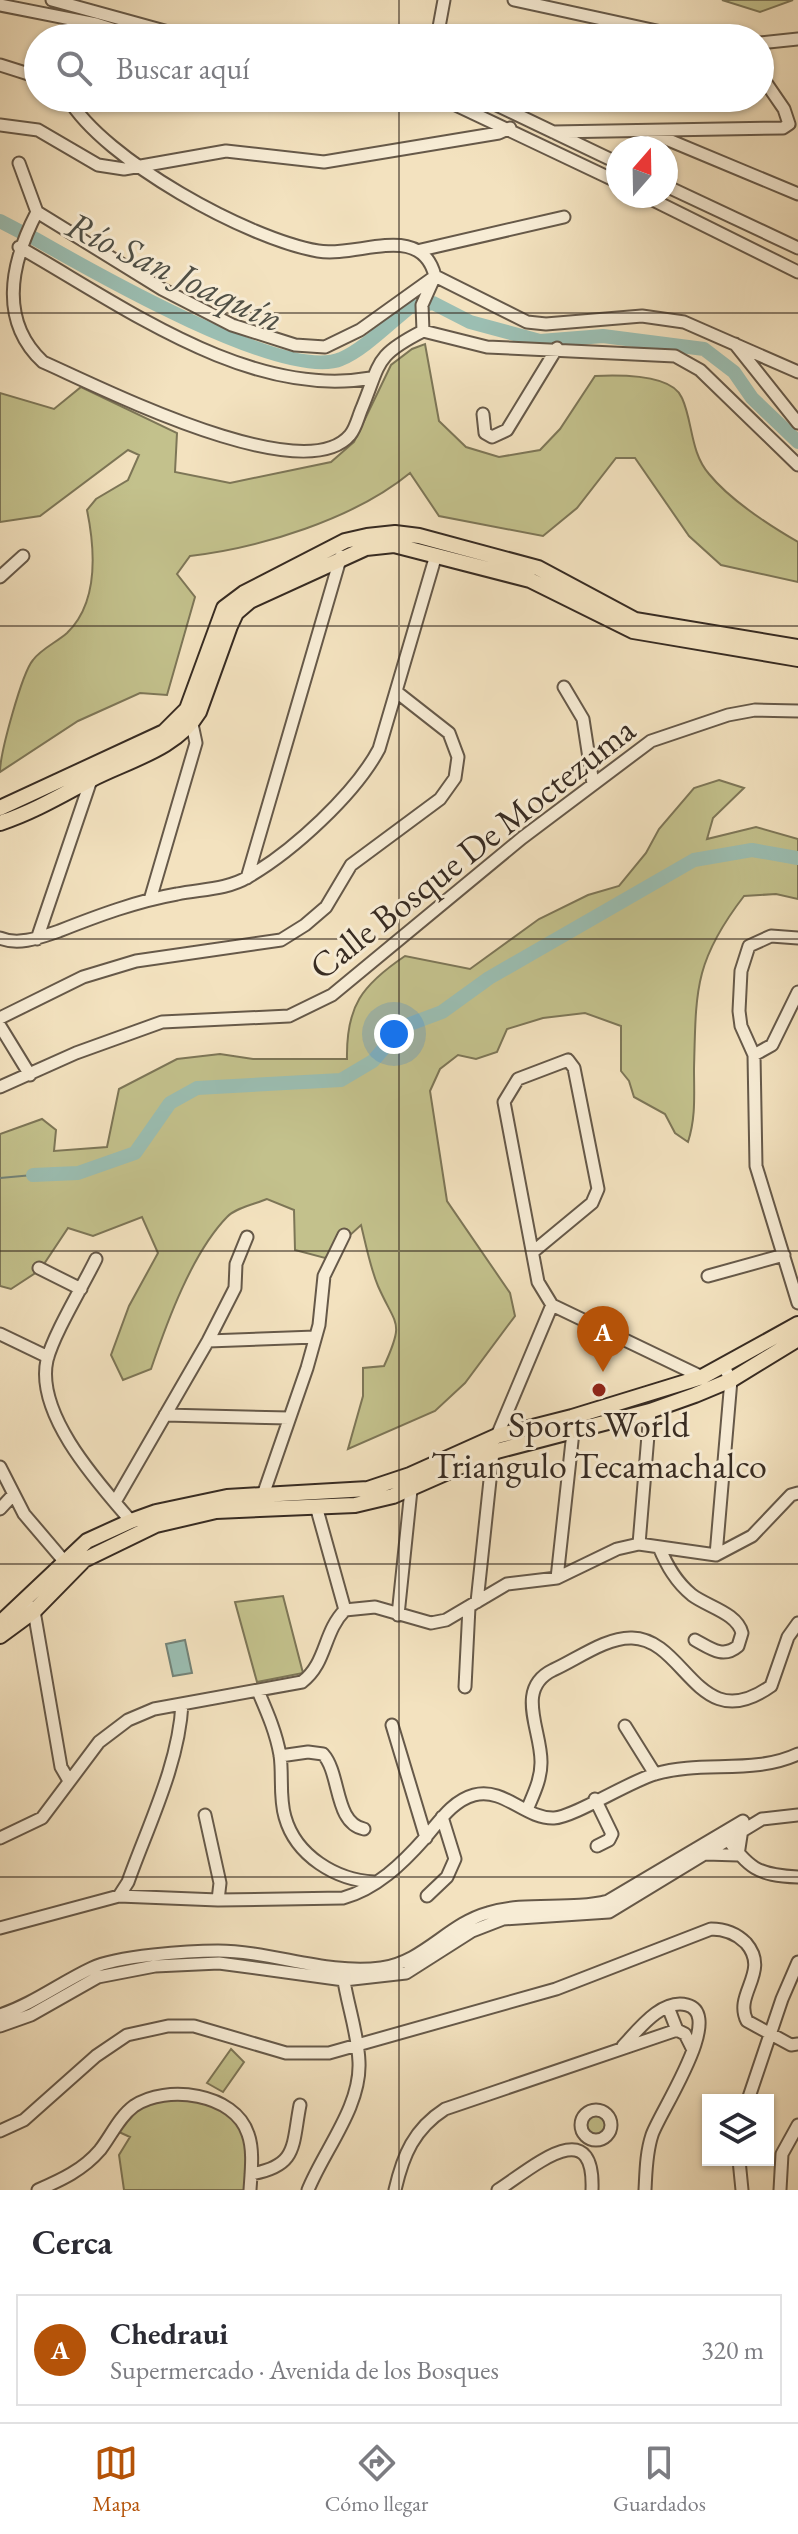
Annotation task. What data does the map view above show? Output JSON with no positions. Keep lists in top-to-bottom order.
{
  "streets": {
    "street": ["Calle Bosque De Moctezuma"]
  },
  "water": ["Río San Joaquín"],
  "places": ["Sports World Triangulo Tecamachalco"],
  "north": "top",
  "page": {
    "search": "Buscar aquí",
    "pins": "A",
    "heading": "Cerca",
    "list": [
      {
        "mark": "A",
        "name": "Chedraui",
        "note": "Supermercado · Avenida de los Bosques",
        "value": "320 m"
      }
    ],
    "nav": ["Mapa", "Cómo llegar", "Guardados"]
  }
}
